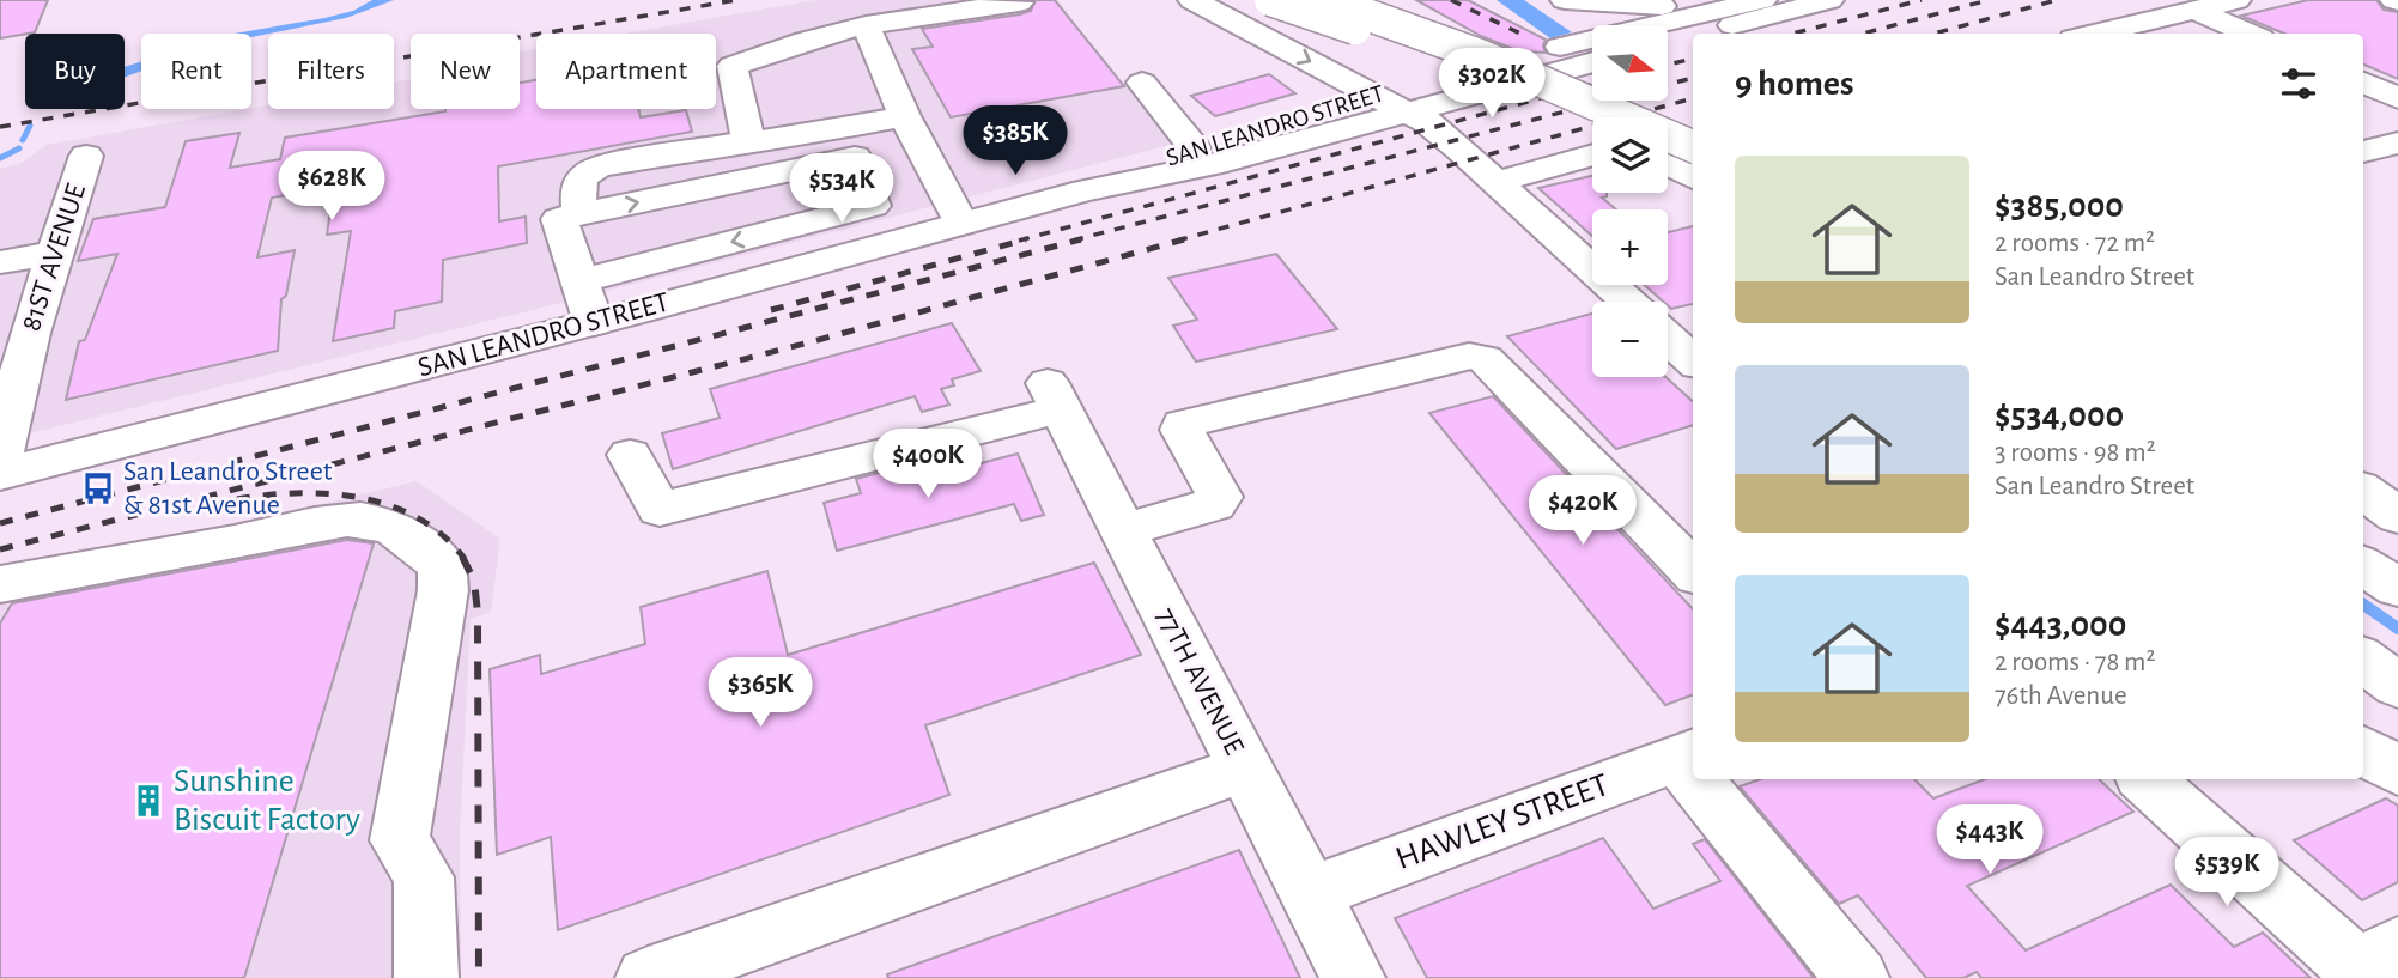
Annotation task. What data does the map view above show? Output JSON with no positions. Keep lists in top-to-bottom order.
{
  "streets": {
    "main road": [
      "SAN LEANDRO STREET",
      "81ST AVENUE",
      "77TH AVENUE",
      "HAWLEY STREET"
    ]
  },
  "crossings": [
    ["77TH AVENUE", "HAWLEY STREET"]
  ],
  "places": {
    "bus stop": ["San Leandro Street & 81st Avenue"],
    "building": ["Sunshine Biscuit Factory"]
  },
  "north": "right",
  "page": {
    "map_buttons": ["+", "−"],
    "chip": [
      "Buy",
      "Rent",
      "Filters",
      "New",
      "Apartment"
    ],
    "heading": "9 homes",
    "price": [
      "$302K",
      "$385K",
      "$628K",
      "$534K",
      "$400K",
      "$420K",
      "$365K",
      "$443K",
      "$539K"
    ],
    "list": [
      {
        "name": "$385,000",
        "note": "2 rooms · 72 m² · San Leandro Street"
      },
      {
        "name": "$534,000",
        "note": "3 rooms · 98 m² · San Leandro Street"
      },
      {
        "name": "$443,000",
        "note": "2 rooms · 78 m² · 76th Avenue"
      }
    ]
  }
}
